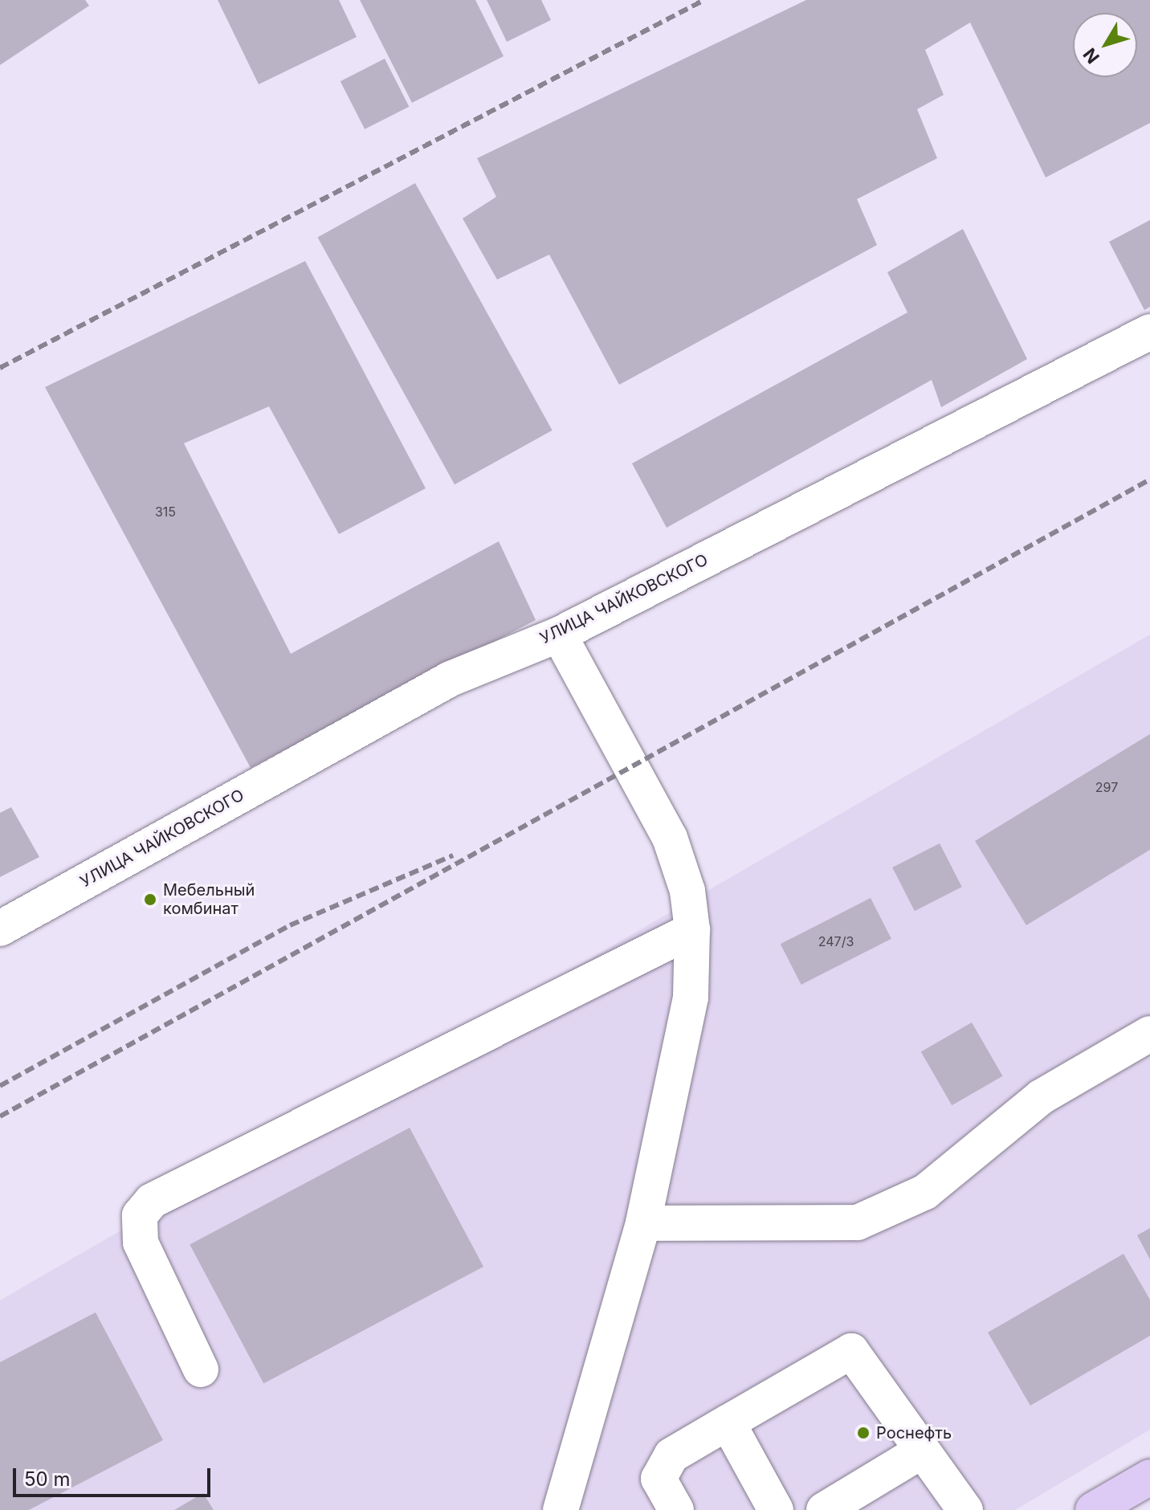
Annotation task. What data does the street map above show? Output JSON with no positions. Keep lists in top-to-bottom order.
{
  "streets": {
    "street": ["УЛИЦА ЧАЙКОВСКОГО"]
  },
  "places": ["Мебельный комбинат", "Роснефть"],
  "house_numbers": ["315", "297", "247/3"],
  "scale_bar": "50 m",
  "north": "bottom left"
}
